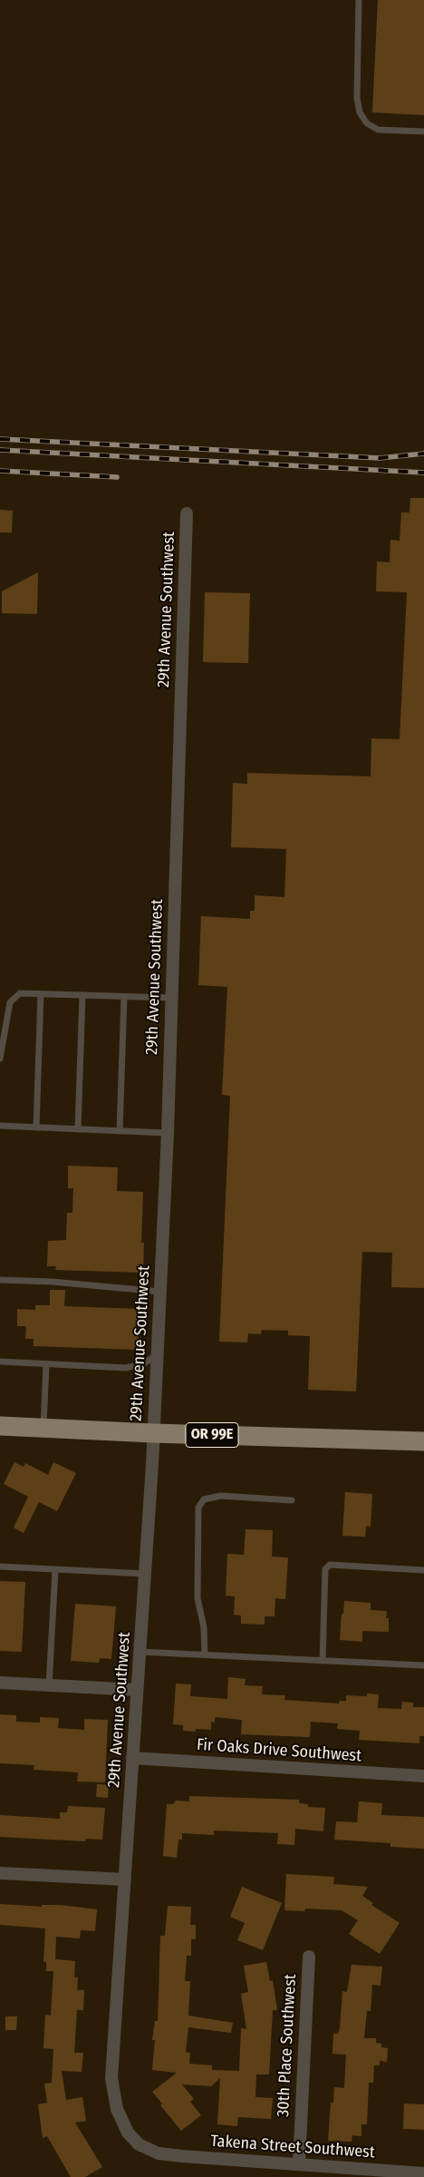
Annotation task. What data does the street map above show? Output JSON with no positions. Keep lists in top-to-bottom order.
{
  "streets": {
    "main road": ["OR 99E"],
    "street": [
      "29th Avenue Southwest",
      "Fir Oaks Drive Southwest",
      "30th Place Southwest",
      "Takena Street Southwest"
    ]
  },
  "crossings": [
    ["29th Avenue Southwest", "OR 99E"],
    ["29th Avenue Southwest", "Fir Oaks Drive Southwest"],
    ["29th Avenue Southwest", "Takena Street Southwest"],
    ["30th Place Southwest", "Takena Street Southwest"]
  ]
}
